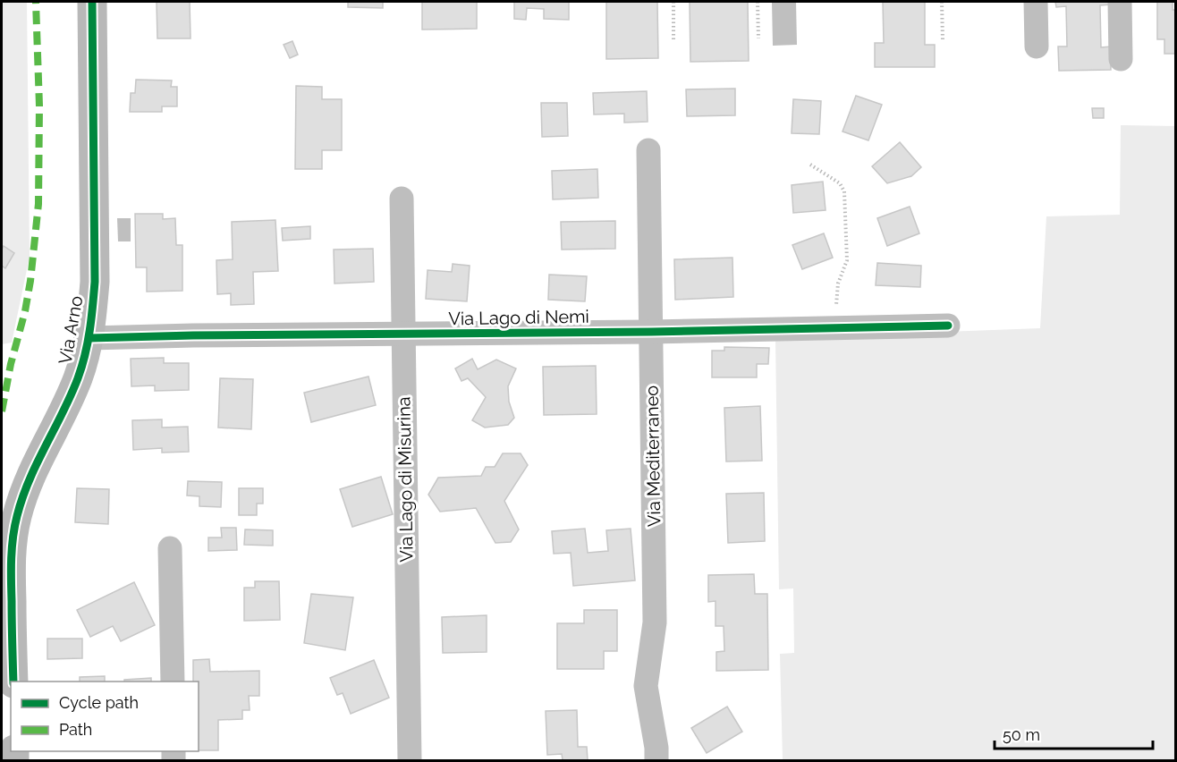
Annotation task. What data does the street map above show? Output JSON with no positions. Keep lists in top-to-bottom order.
{
  "streets": {
    "street": [
      "Via Lago di Nemi",
      "Via Arno",
      "Via Mediterraneo",
      "Via Lago di Misurina"
    ]
  },
  "crossings": [
    ["Via Lago di Nemi", "Via Arno"],
    ["Via Lago di Nemi", "Via Mediterraneo"],
    ["Via Lago di Nemi", "Via Lago di Misurina"]
  ],
  "legend": ["Cycle path", "Path"],
  "scale_bar": "50 m"
}
